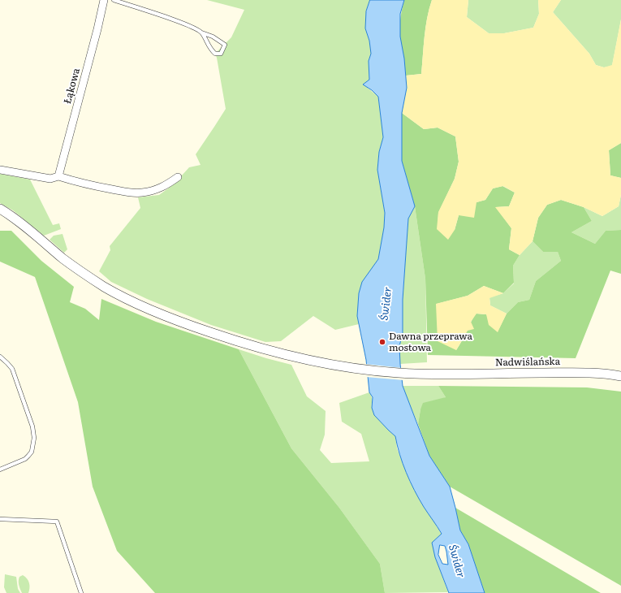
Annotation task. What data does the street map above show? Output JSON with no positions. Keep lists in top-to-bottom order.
{
  "streets": {
    "street": ["Łąkowa", "Nadwiślańska"]
  },
  "water": ["Świder"],
  "places": ["Dawna przeprawa mostowa"]
}
